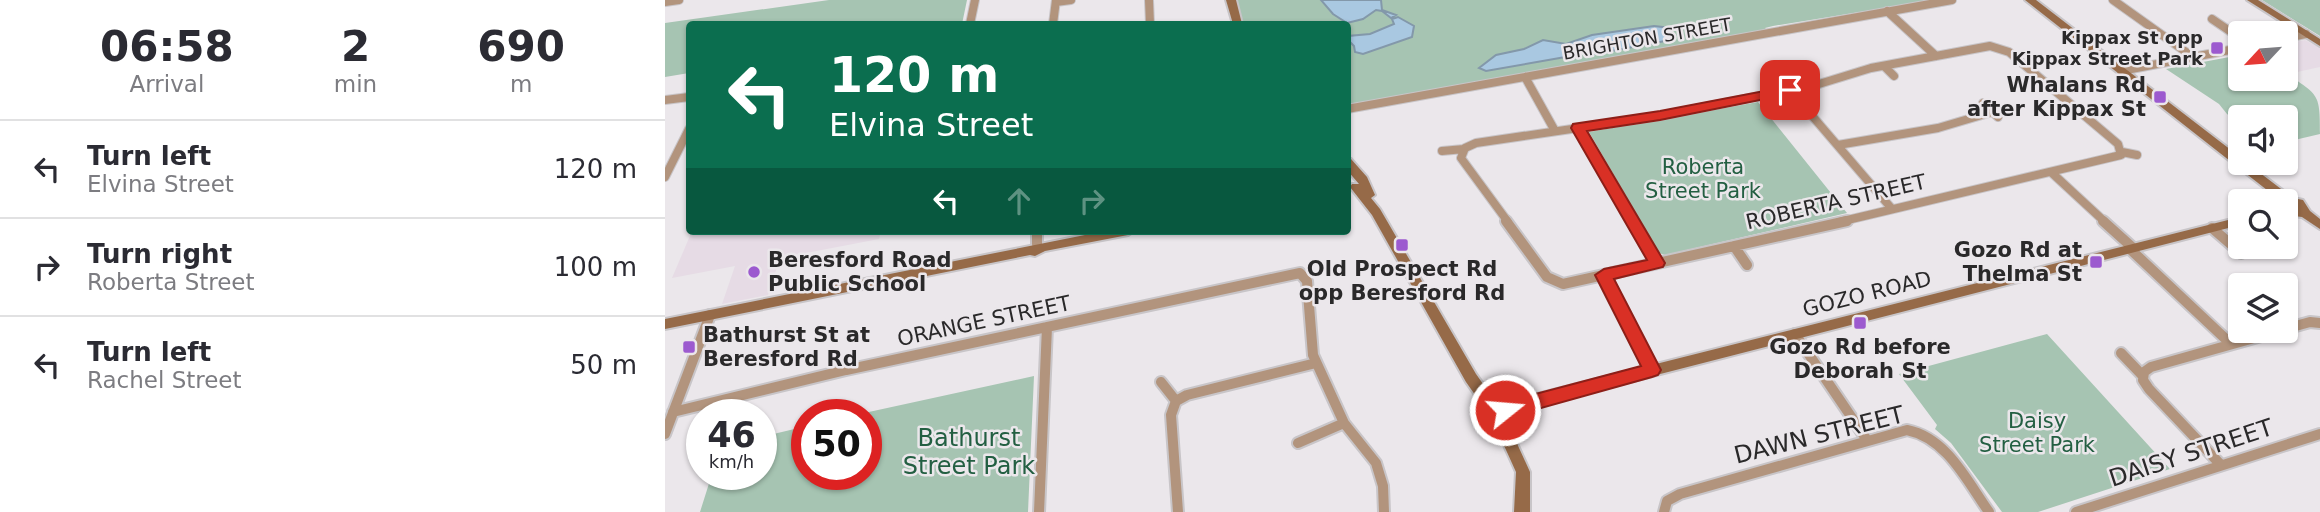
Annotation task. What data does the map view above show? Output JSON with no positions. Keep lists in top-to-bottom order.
{
  "streets": {
    "street": [
      "BRIGHTON STREET",
      "ROBERTA STREET",
      "GOZO ROAD",
      "ORANGE STREET",
      "DAWN STREET",
      "DAISY STREET"
    ]
  },
  "parks": ["Roberta Street Park", "Daisy Street Park", "Bathurst Street Park"],
  "places": {
    "transit": [
      "Kippax St opp Kippax Street Park",
      "Whalans Rd after Kippax St",
      "Old Prospect Rd opp Beresford Rd",
      "Gozo Rd at Thelma St",
      "Gozo Rd before Deborah St",
      "Bathurst St at Beresford Rd"
    ],
    "other": ["Beresford Road Public School"]
  },
  "north": "bottom left",
  "page": {
    "eta": [
      "06:58",
      "Arrival",
      "2",
      "min",
      "690",
      "m"
    ],
    "turn": ["120 m", "Elvina Street"],
    "list": [
      {
        "name": "Turn left",
        "note": "Elvina Street",
        "value": "120 m"
      },
      {
        "name": "Turn right",
        "note": "Roberta Street",
        "value": "100 m"
      },
      {
        "name": "Turn left",
        "note": "Rachel Street",
        "value": "50 m"
      }
    ],
    "speed": "46 km/h",
    "limit": "50"
  }
}
